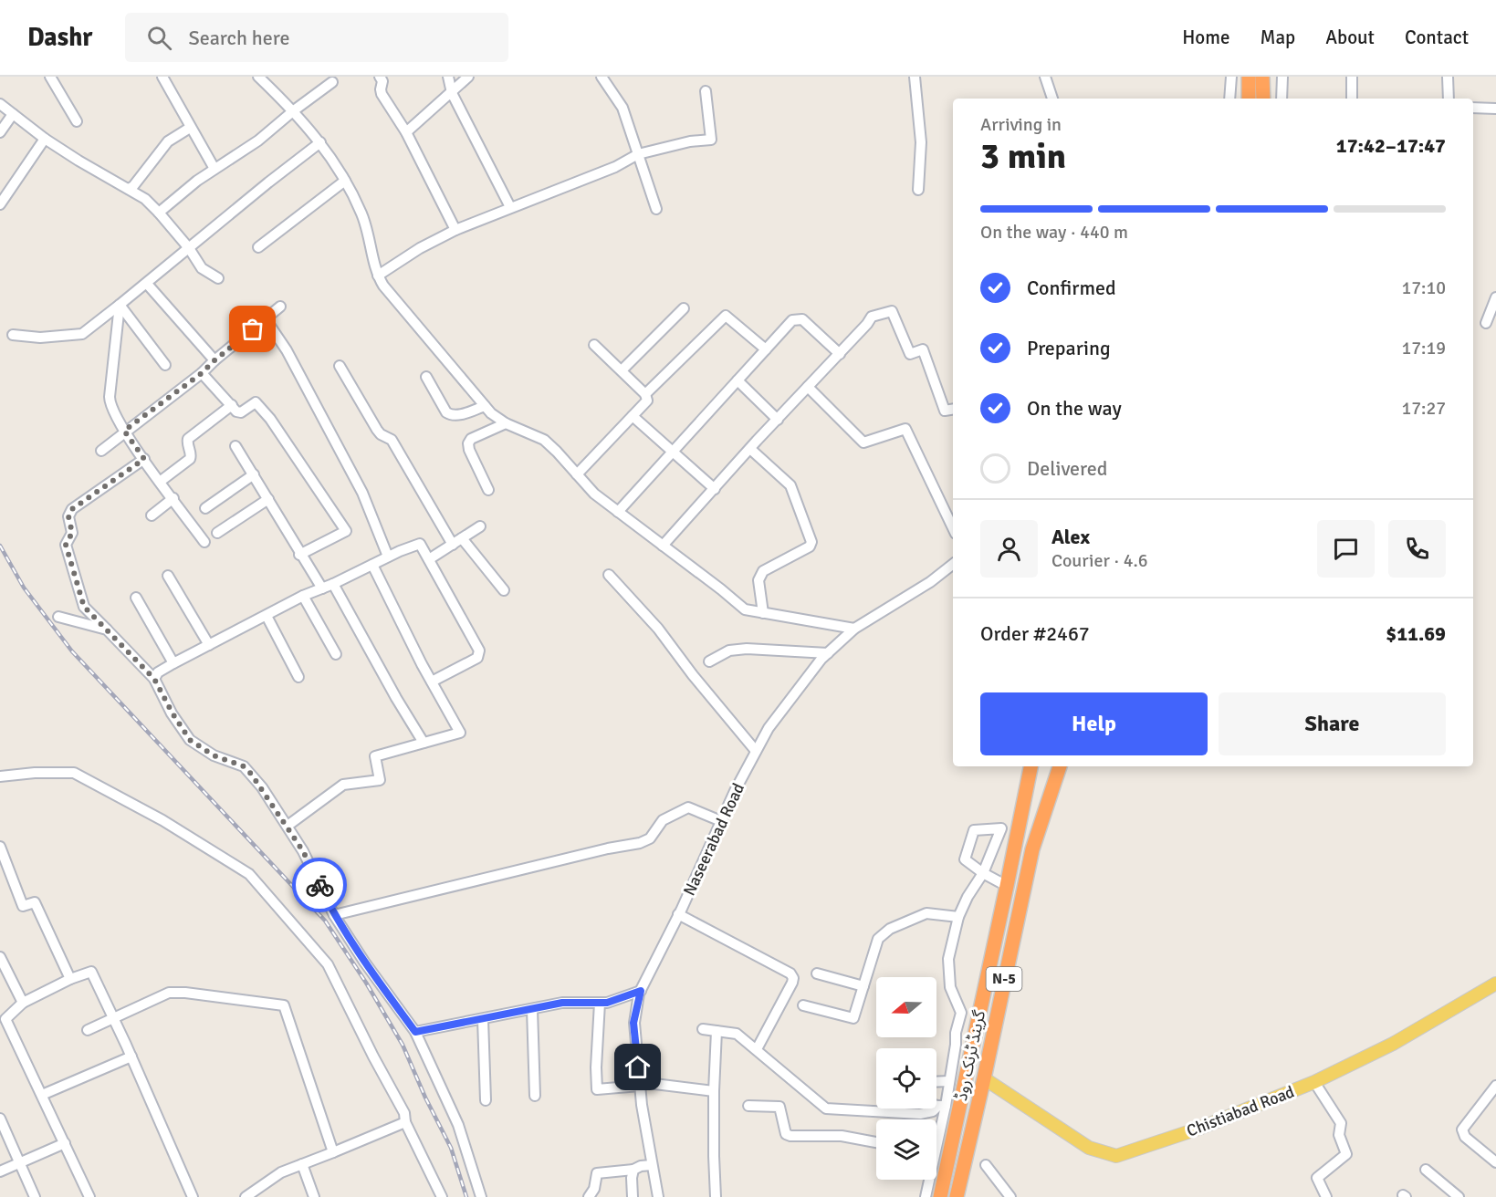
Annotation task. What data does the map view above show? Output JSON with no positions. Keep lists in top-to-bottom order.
{
  "streets": {
    "highway": ["N-5", "گرینڈ ٹرنک روڈ"],
    "main road": ["Chistiabad Road"],
    "street": ["Naseerabad Road"]
  },
  "crossings": [
    ["گرینڈ ٹرنک روڈ", "Chistiabad Road"]
  ],
  "north": "left",
  "page": {
    "header": "Dashr",
    "search": "Search here",
    "nav": [
      "Home",
      "Map",
      "About",
      "Contact"
    ],
    "heading": ["3 min", "Arriving in", "17:42–17:47"],
    "panel": [
      "Alex",
      "Courier · 4.6",
      "Order #2467",
      "$11.69"
    ],
    "bar": "On the way · 440 m",
    "list": [
      ["Confirmed", "17:10"],
      ["Preparing", "17:19"],
      ["On the way", "17:27"],
      "Delivered"
    ],
    "buttons": ["Help", "Share"]
  }
}
